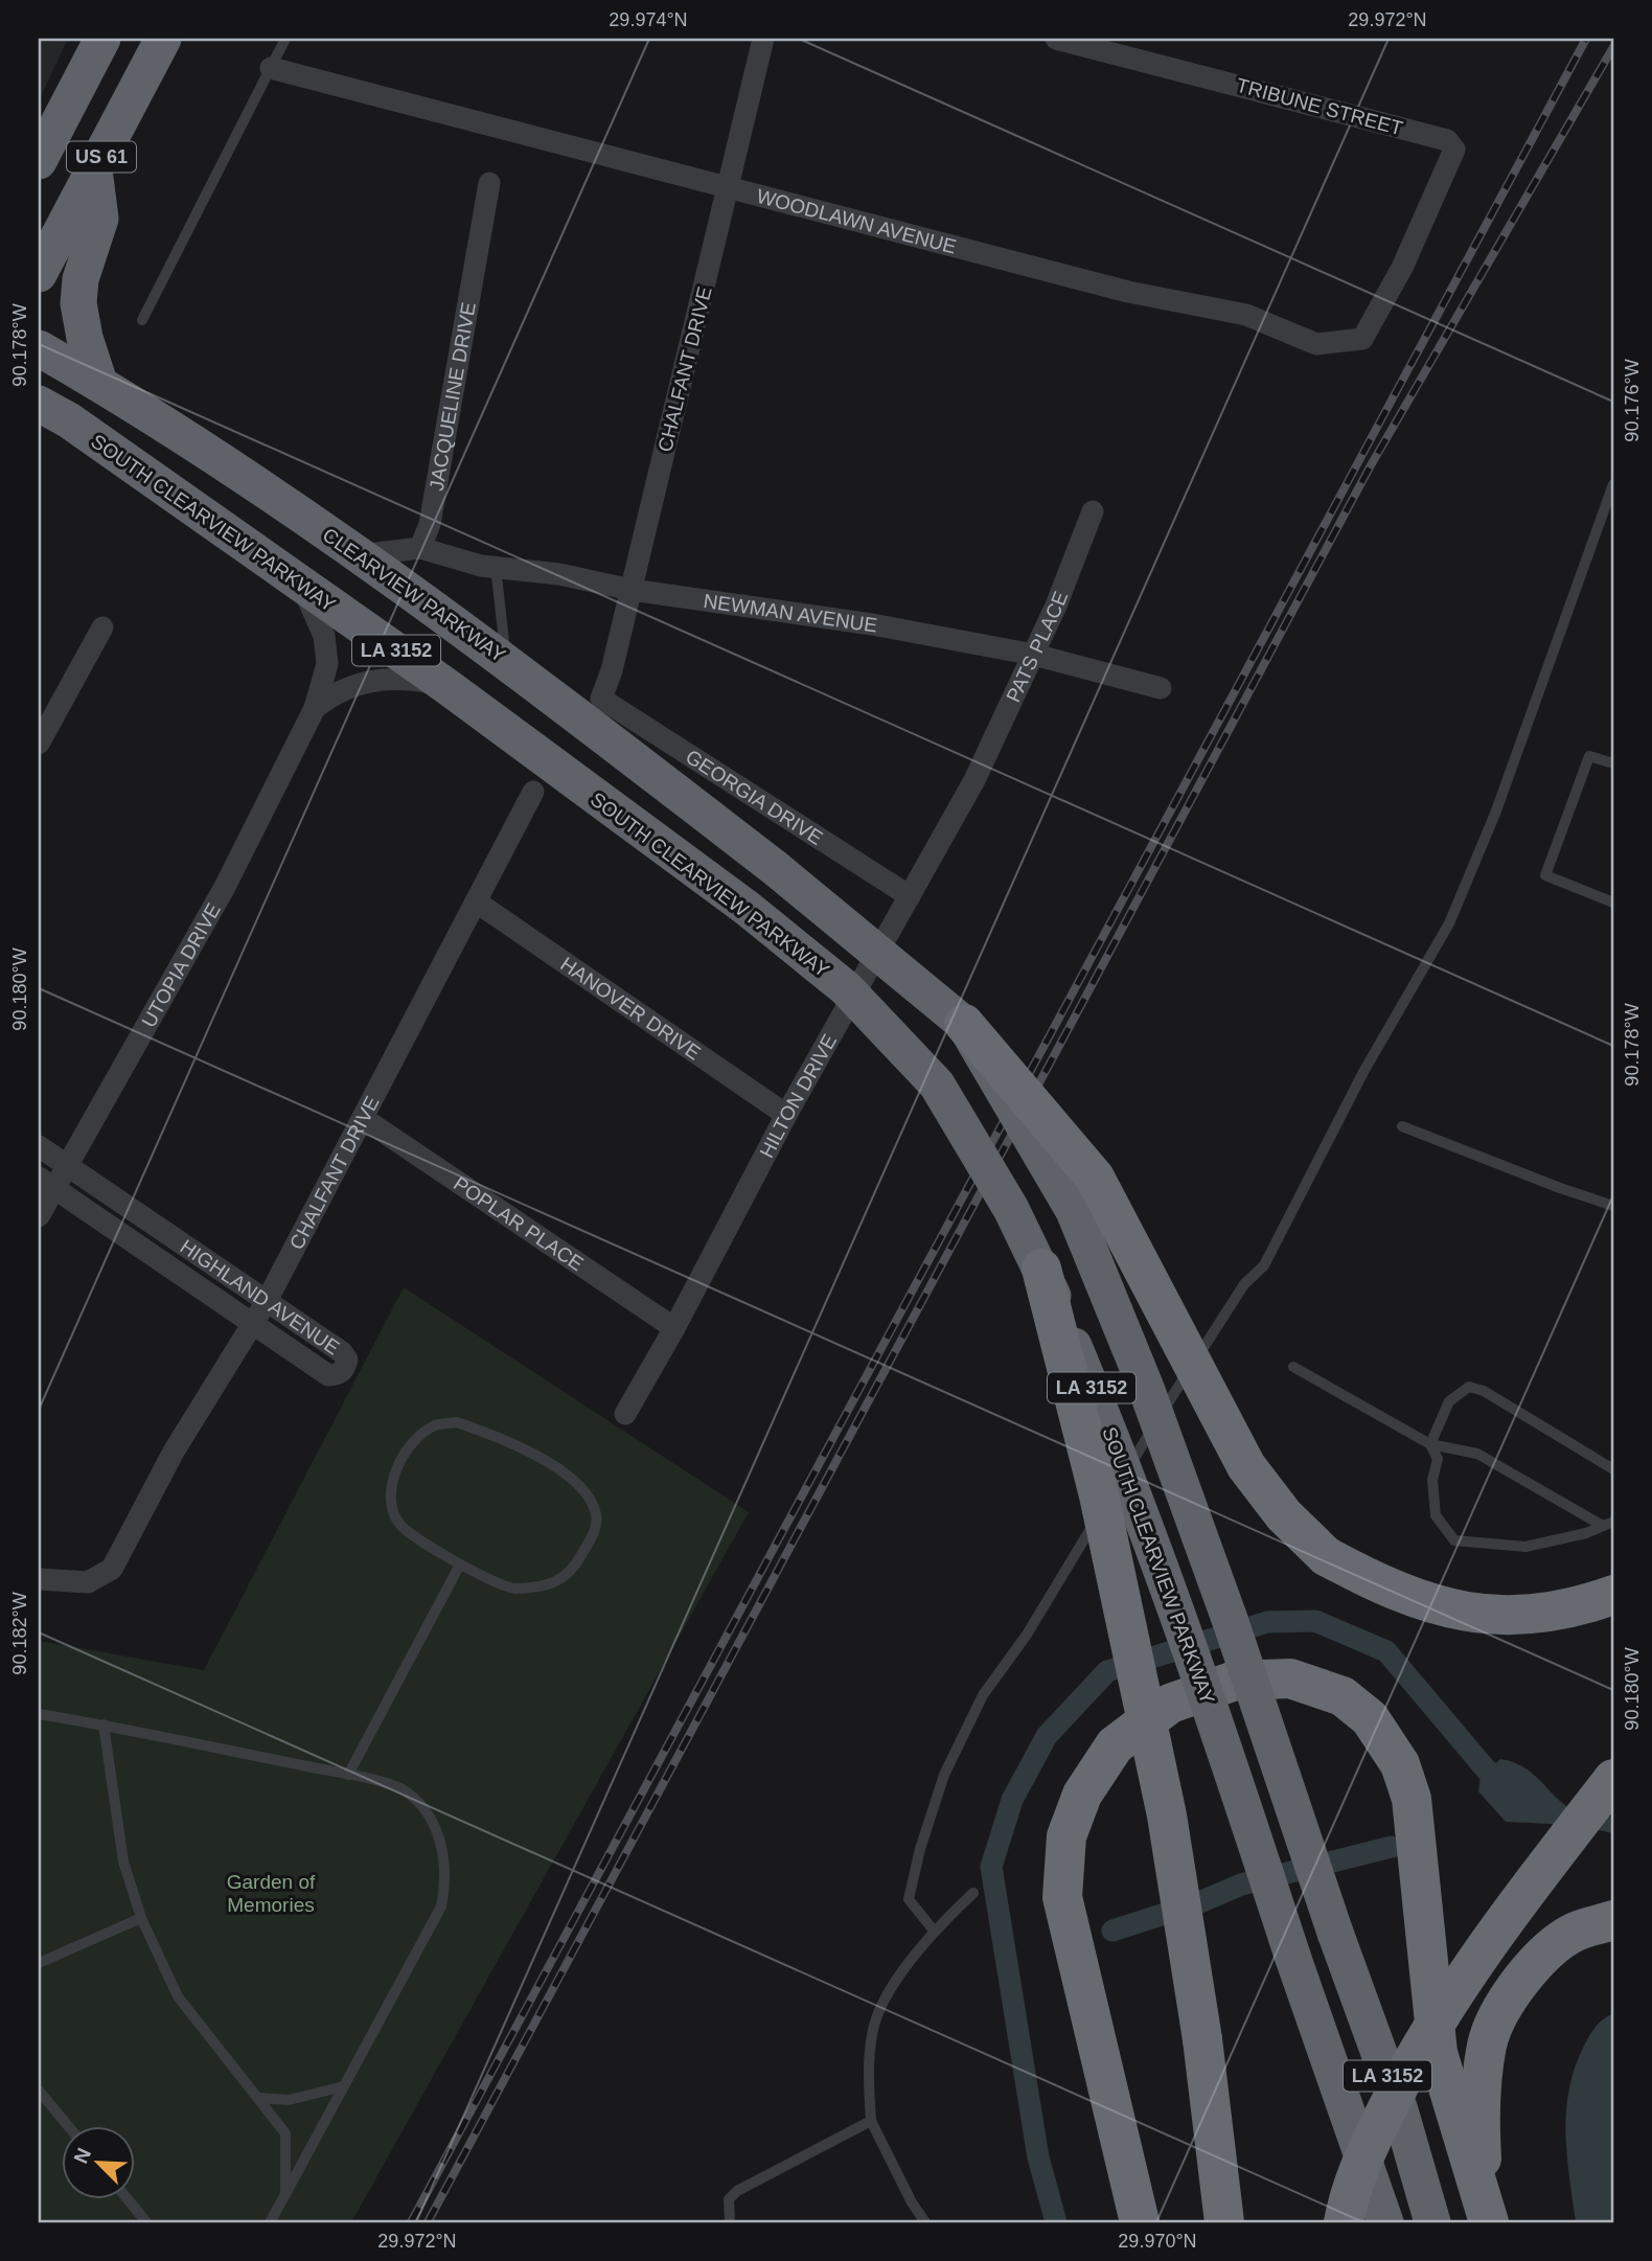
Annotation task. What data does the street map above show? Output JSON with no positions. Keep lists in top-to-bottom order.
{
  "streets": {
    "highway": [
      "US 61",
      "SOUTH CLEARVIEW PARKWAY",
      "CLEARVIEW PARKWAY",
      "LA 3152"
    ],
    "street": [
      "TRIBUNE STREET",
      "WOODLAWN AVENUE",
      "CHALFANT DRIVE",
      "JACQUELINE DRIVE",
      "NEWMAN AVENUE",
      "PATS PLACE",
      "GEORGIA DRIVE",
      "UTOPIA DRIVE",
      "HANOVER DRIVE",
      "HILTON DRIVE",
      "POPLAR PLACE",
      "HIGHLAND AVENUE"
    ]
  },
  "crossings": [
    ["TRIBUNE STREET", "WOODLAWN AVENUE"],
    ["WOODLAWN AVENUE", "CHALFANT DRIVE"],
    ["CHALFANT DRIVE", "NEWMAN AVENUE"],
    ["CHALFANT DRIVE", "GEORGIA DRIVE"],
    ["CHALFANT DRIVE", "HANOVER DRIVE"],
    ["CHALFANT DRIVE", "POPLAR PLACE"],
    ["CHALFANT DRIVE", "HIGHLAND AVENUE"],
    ["JACQUELINE DRIVE", "NEWMAN AVENUE"],
    ["SOUTH CLEARVIEW PARKWAY", "UTOPIA DRIVE"],
    ["CLEARVIEW PARKWAY", "LA 3152"],
    ["NEWMAN AVENUE", "PATS PLACE"],
    ["PATS PLACE", "HILTON DRIVE"],
    ["GEORGIA DRIVE", "HILTON DRIVE"],
    ["UTOPIA DRIVE", "HIGHLAND AVENUE"],
    ["HANOVER DRIVE", "HILTON DRIVE"],
    ["HILTON DRIVE", "POPLAR PLACE"]
  ],
  "parks": ["Garden of Memories"],
  "north": "top left",
  "coordinates": [
    "29.974°N",
    "29.972°N",
    "90.178°W",
    "90.176°W",
    "90.180°W",
    "90.182°W",
    "29.970°N"
  ]
}
